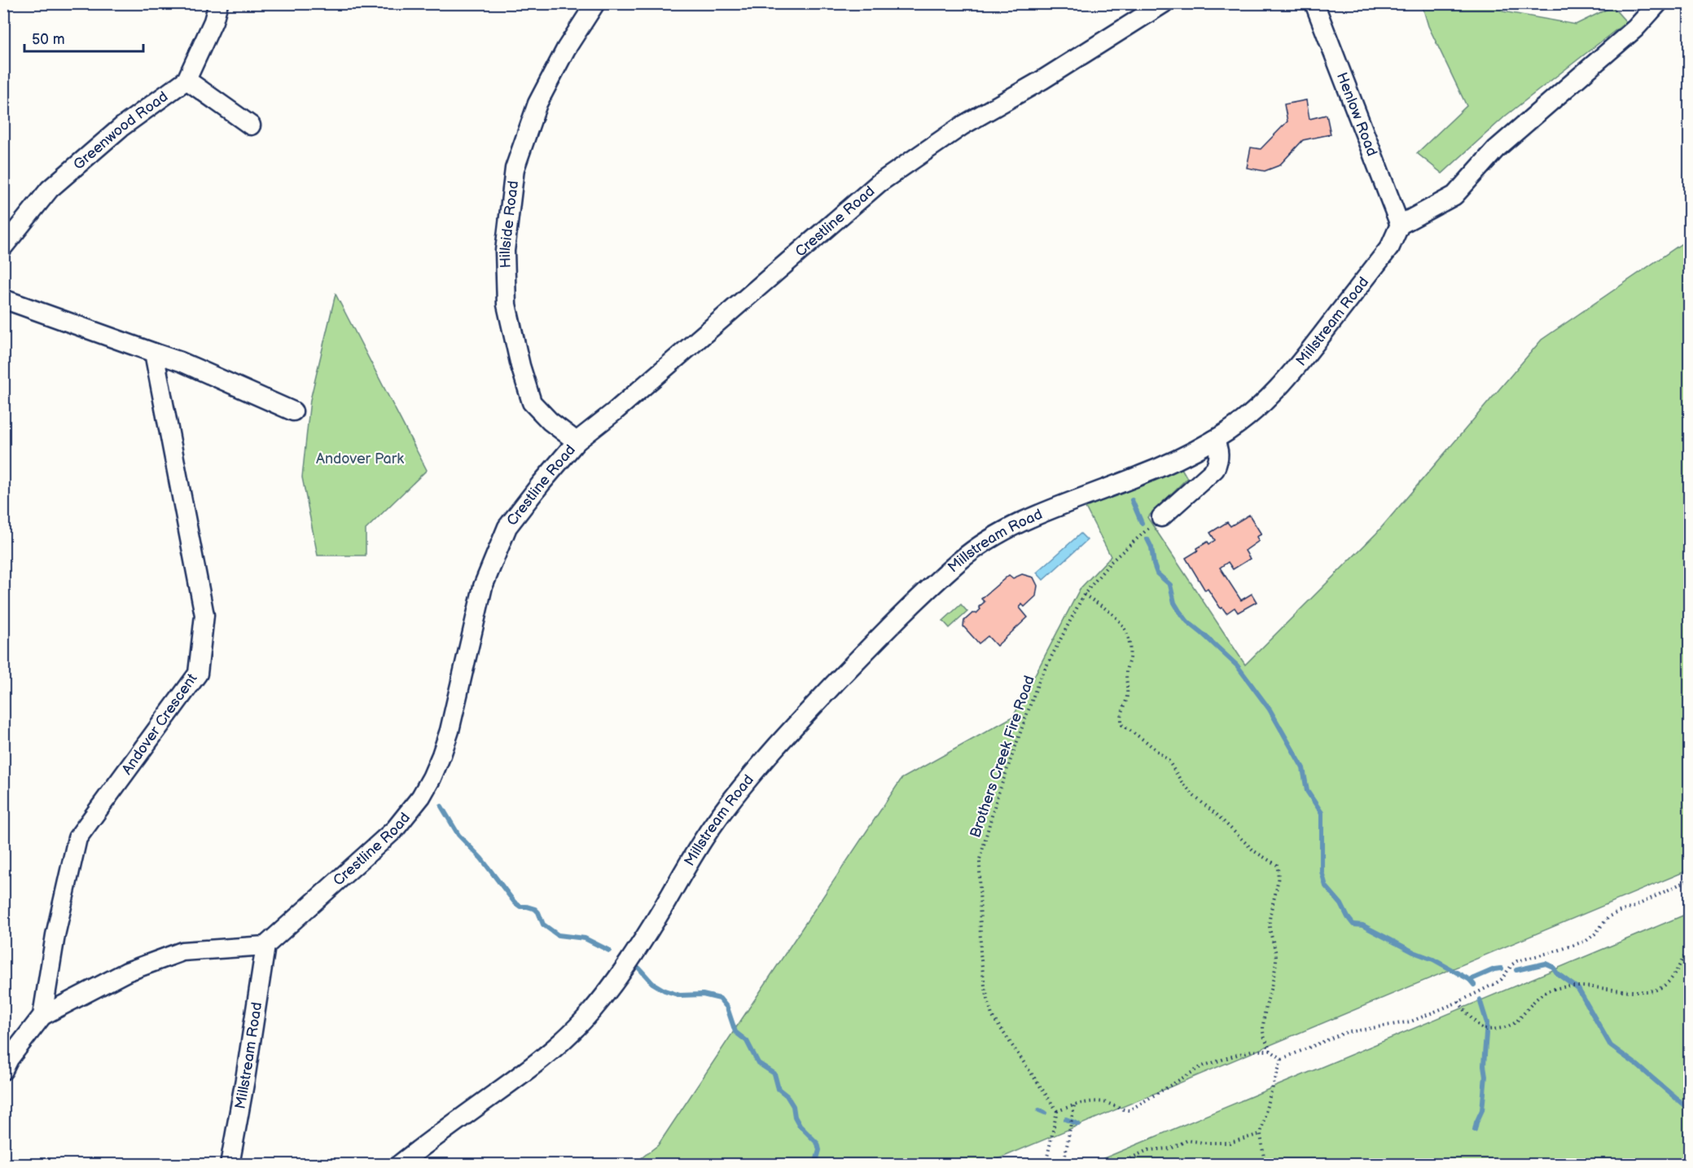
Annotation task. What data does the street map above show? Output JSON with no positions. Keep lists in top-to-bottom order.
{
  "streets": {
    "street": [
      "Henlow Road",
      "Greenwood Road",
      "Crestline Road",
      "Hillside Road",
      "Millstream Road",
      "Andover Crescent"
    ],
    "path": ["Brothers Creek Fire Road"]
  },
  "crossings": [
    ["Henlow Road", "Millstream Road"],
    ["Crestline Road", "Hillside Road"],
    ["Crestline Road", "Millstream Road"]
  ],
  "parks": ["Andover Park"],
  "scale_bar": "50 m"
}
